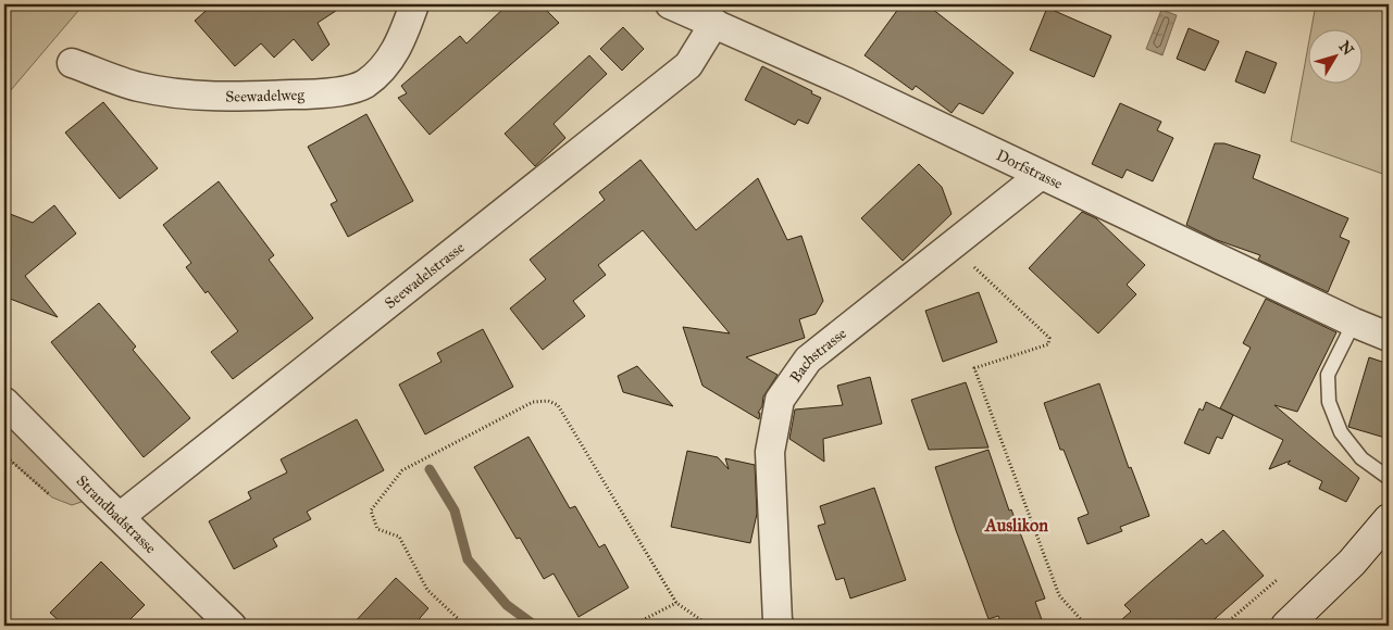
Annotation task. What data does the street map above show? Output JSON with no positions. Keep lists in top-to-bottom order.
{
  "streets": {
    "street": [
      "Seewadelweg",
      "Dorfstrasse",
      "Seewadelstrasse",
      "Bachstrasse",
      "Strandbadstrasse"
    ]
  },
  "crossings": [
    ["Dorfstrasse", "Seewadelstrasse"],
    ["Dorfstrasse", "Bachstrasse"],
    ["Seewadelstrasse", "Strandbadstrasse"]
  ],
  "districts": ["Auslikon"],
  "north": "top right"
}
